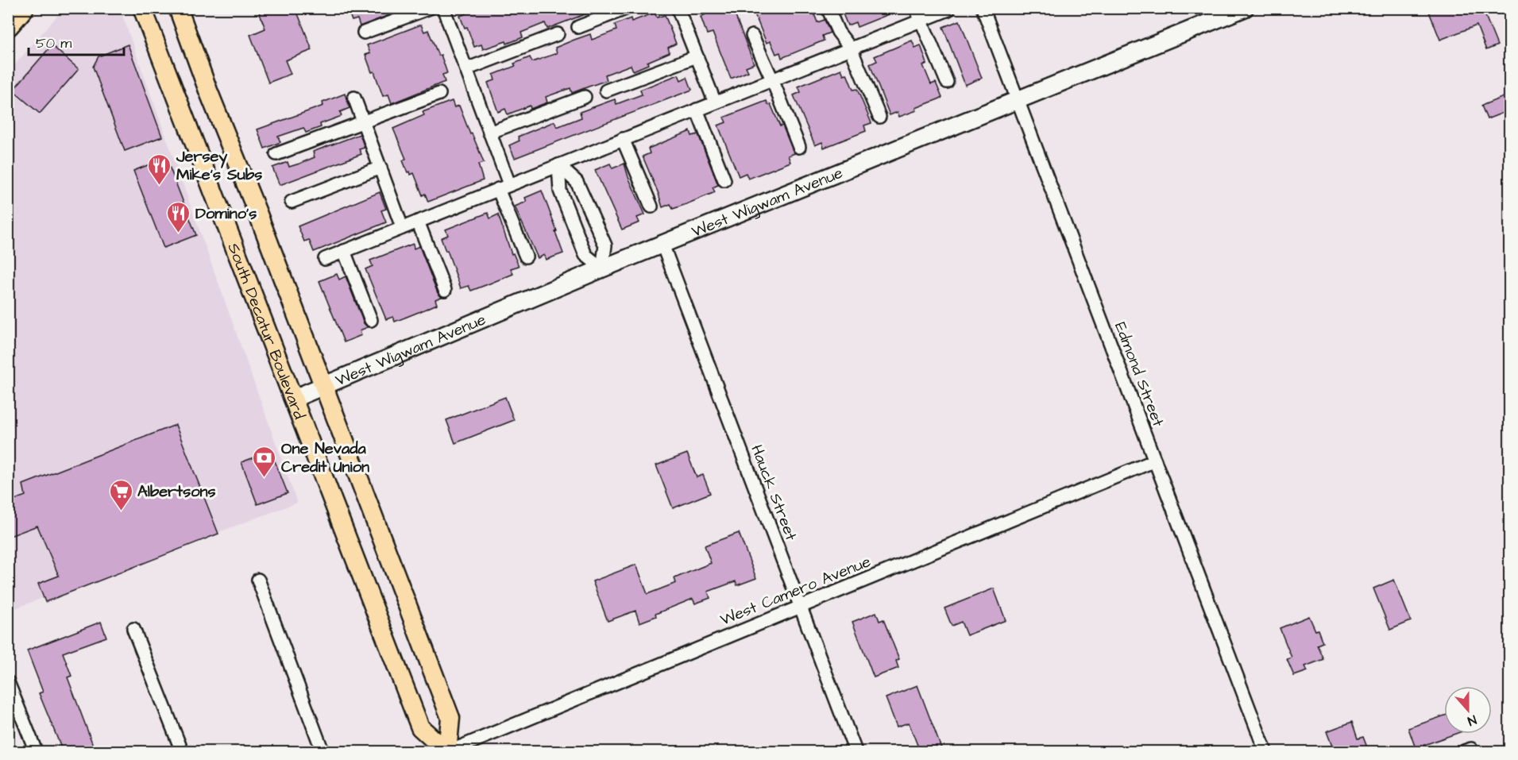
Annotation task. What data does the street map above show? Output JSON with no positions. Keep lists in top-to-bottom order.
{
  "streets": {
    "main road": ["South Decatur Boulevard"],
    "street": [
      "West Wigwam Avenue",
      "Edmond Street",
      "Hauck Street",
      "West Camero Avenue"
    ]
  },
  "crossings": [
    ["West Wigwam Avenue", "South Decatur Boulevard"],
    ["West Wigwam Avenue", "Edmond Street"],
    ["West Wigwam Avenue", "Hauck Street"],
    ["South Decatur Boulevard", "West Camero Avenue"],
    ["Edmond Street", "West Camero Avenue"],
    ["Hauck Street", "West Camero Avenue"]
  ],
  "places": {
    "restaurant": ["Jersey Mike's Subs", "Domino's"],
    "bank": ["One Nevada Credit Union"],
    "supermarket": ["Albertsons"]
  },
  "scale_bar": "50 m",
  "north": "bottom"
}
